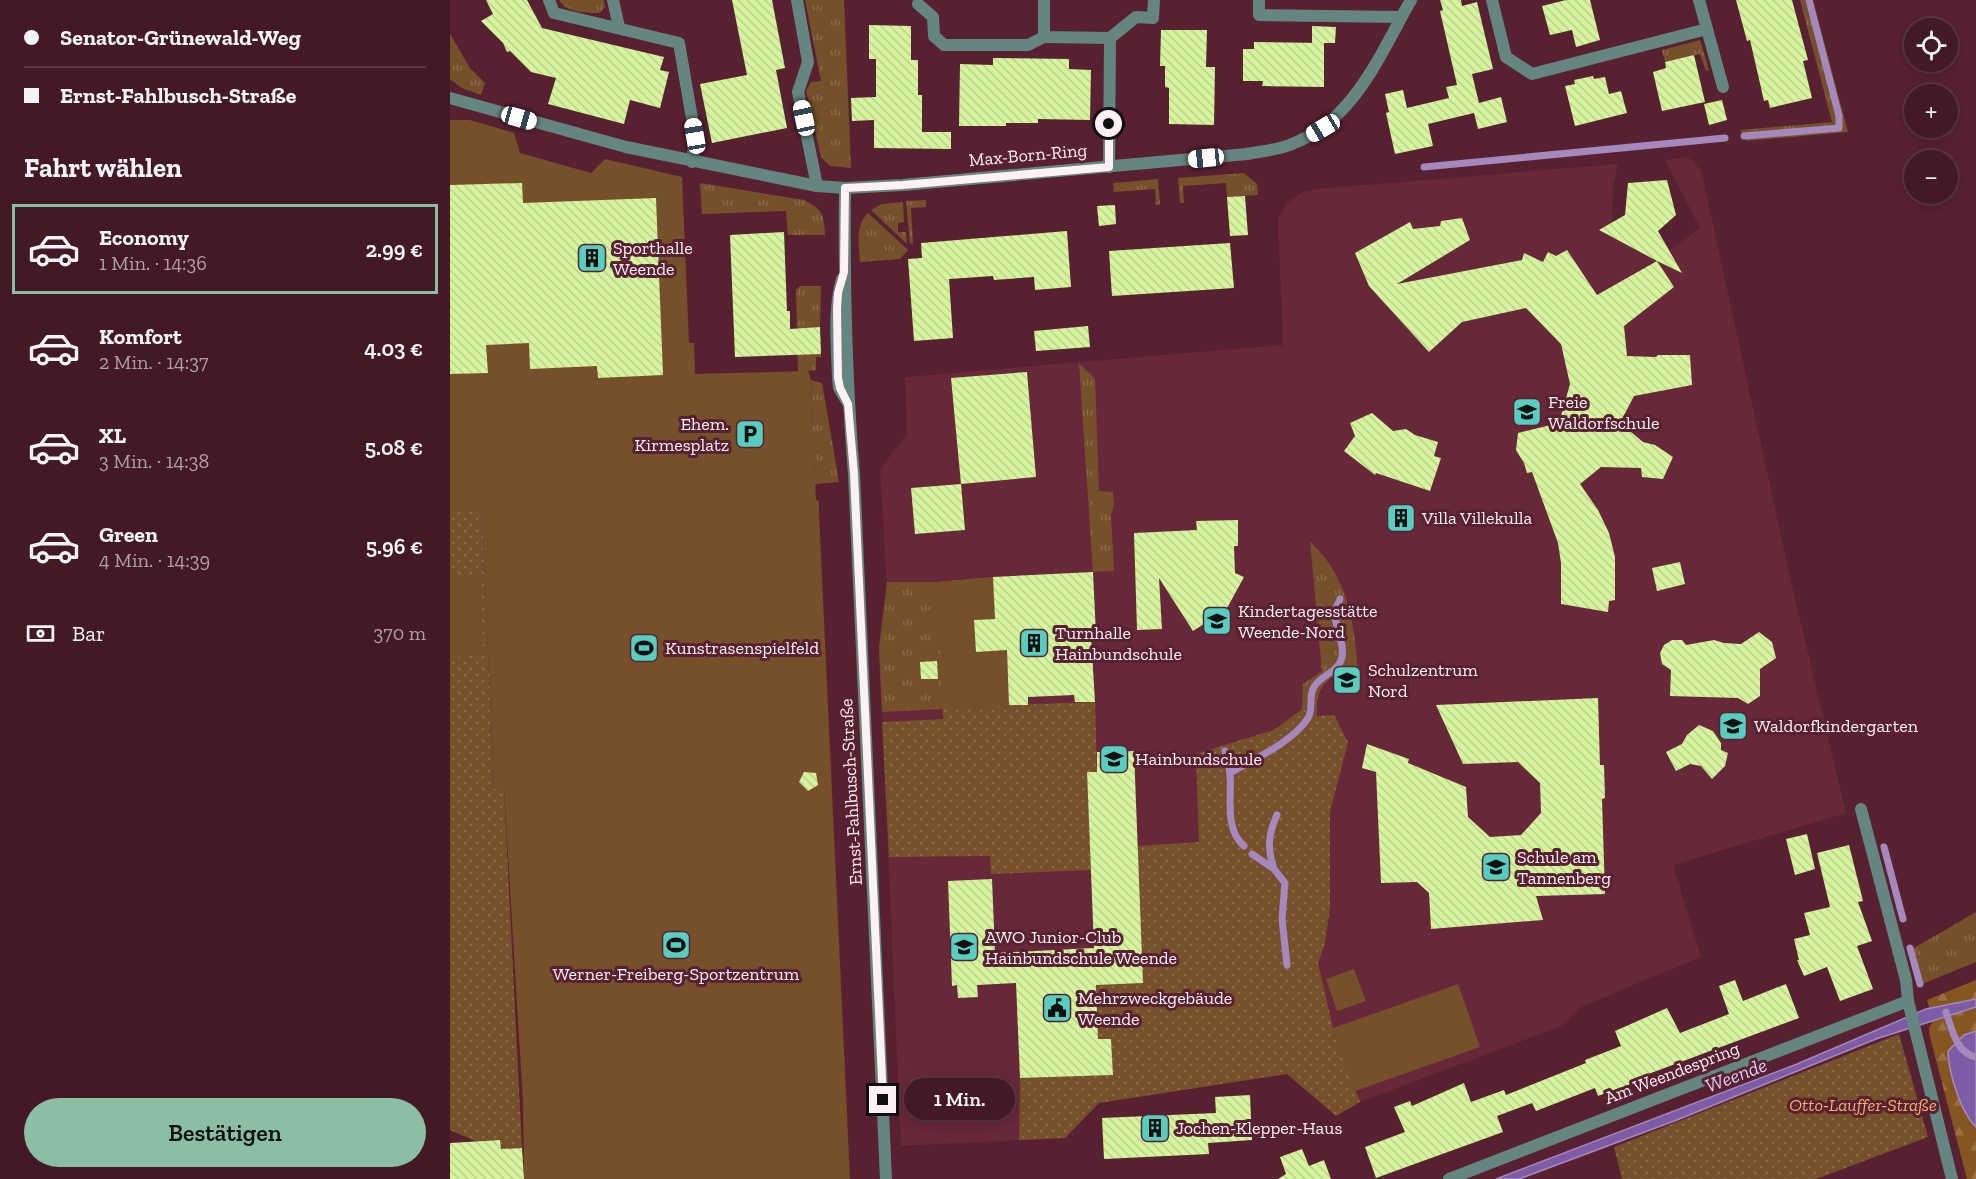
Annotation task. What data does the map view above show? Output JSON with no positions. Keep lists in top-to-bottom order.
{
  "streets": {
    "street": ["Max-Born-Ring", "Ernst-Fahlbusch-Straße", "Am Weendespring"]
  },
  "crossings": [
    ["Max-Born-Ring", "Ernst-Fahlbusch-Straße"]
  ],
  "water": ["Weende"],
  "parks": ["Otto-Lauffer-Straße"],
  "places": {
    "building": [
      "Sporthalle Weende",
      "Villa Villekulla",
      "Turnhalle Hainbundschule",
      "Jochen-Klepper-Haus"
    ],
    "school or university": [
      "Freie Waldorfschule",
      "Kindertagesstätte Weende-Nord",
      "Schulzentrum Nord",
      "Waldorfkindergarten",
      "Hainbundschule",
      "Schule am Tannenberg",
      "AWO Junior-Club Hainbundschule Weende"
    ],
    "parking": ["Ehem. Kirmesplatz"],
    "sports": ["Kunstrasenspielfeld", "Werner-Freiberg-Sportzentrum"],
    "public building": ["Mehrzweckgebäude Weende"]
  },
  "page": {
    "banner": ["Senator-Grünewald-Weg", "Ernst-Fahlbusch-Straße"],
    "map_buttons": ["+", "−"],
    "heading": "Fahrt wählen",
    "list": [
      {
        "name": "Economy",
        "note": "1 Min. · 14:36",
        "value": "2.99 €"
      },
      {
        "name": "Komfort",
        "note": "2 Min. · 14:37",
        "value": "4.03 €"
      },
      {
        "name": "XL",
        "note": "3 Min. · 14:38",
        "value": "5.08 €"
      },
      {
        "name": "Green",
        "note": "4 Min. · 14:39",
        "value": "5.96 €"
      }
    ],
    "pay": ["Bar", "370 m"],
    "bubble": "1 Min.",
    "buttons": "Bestätigen"
  }
}
